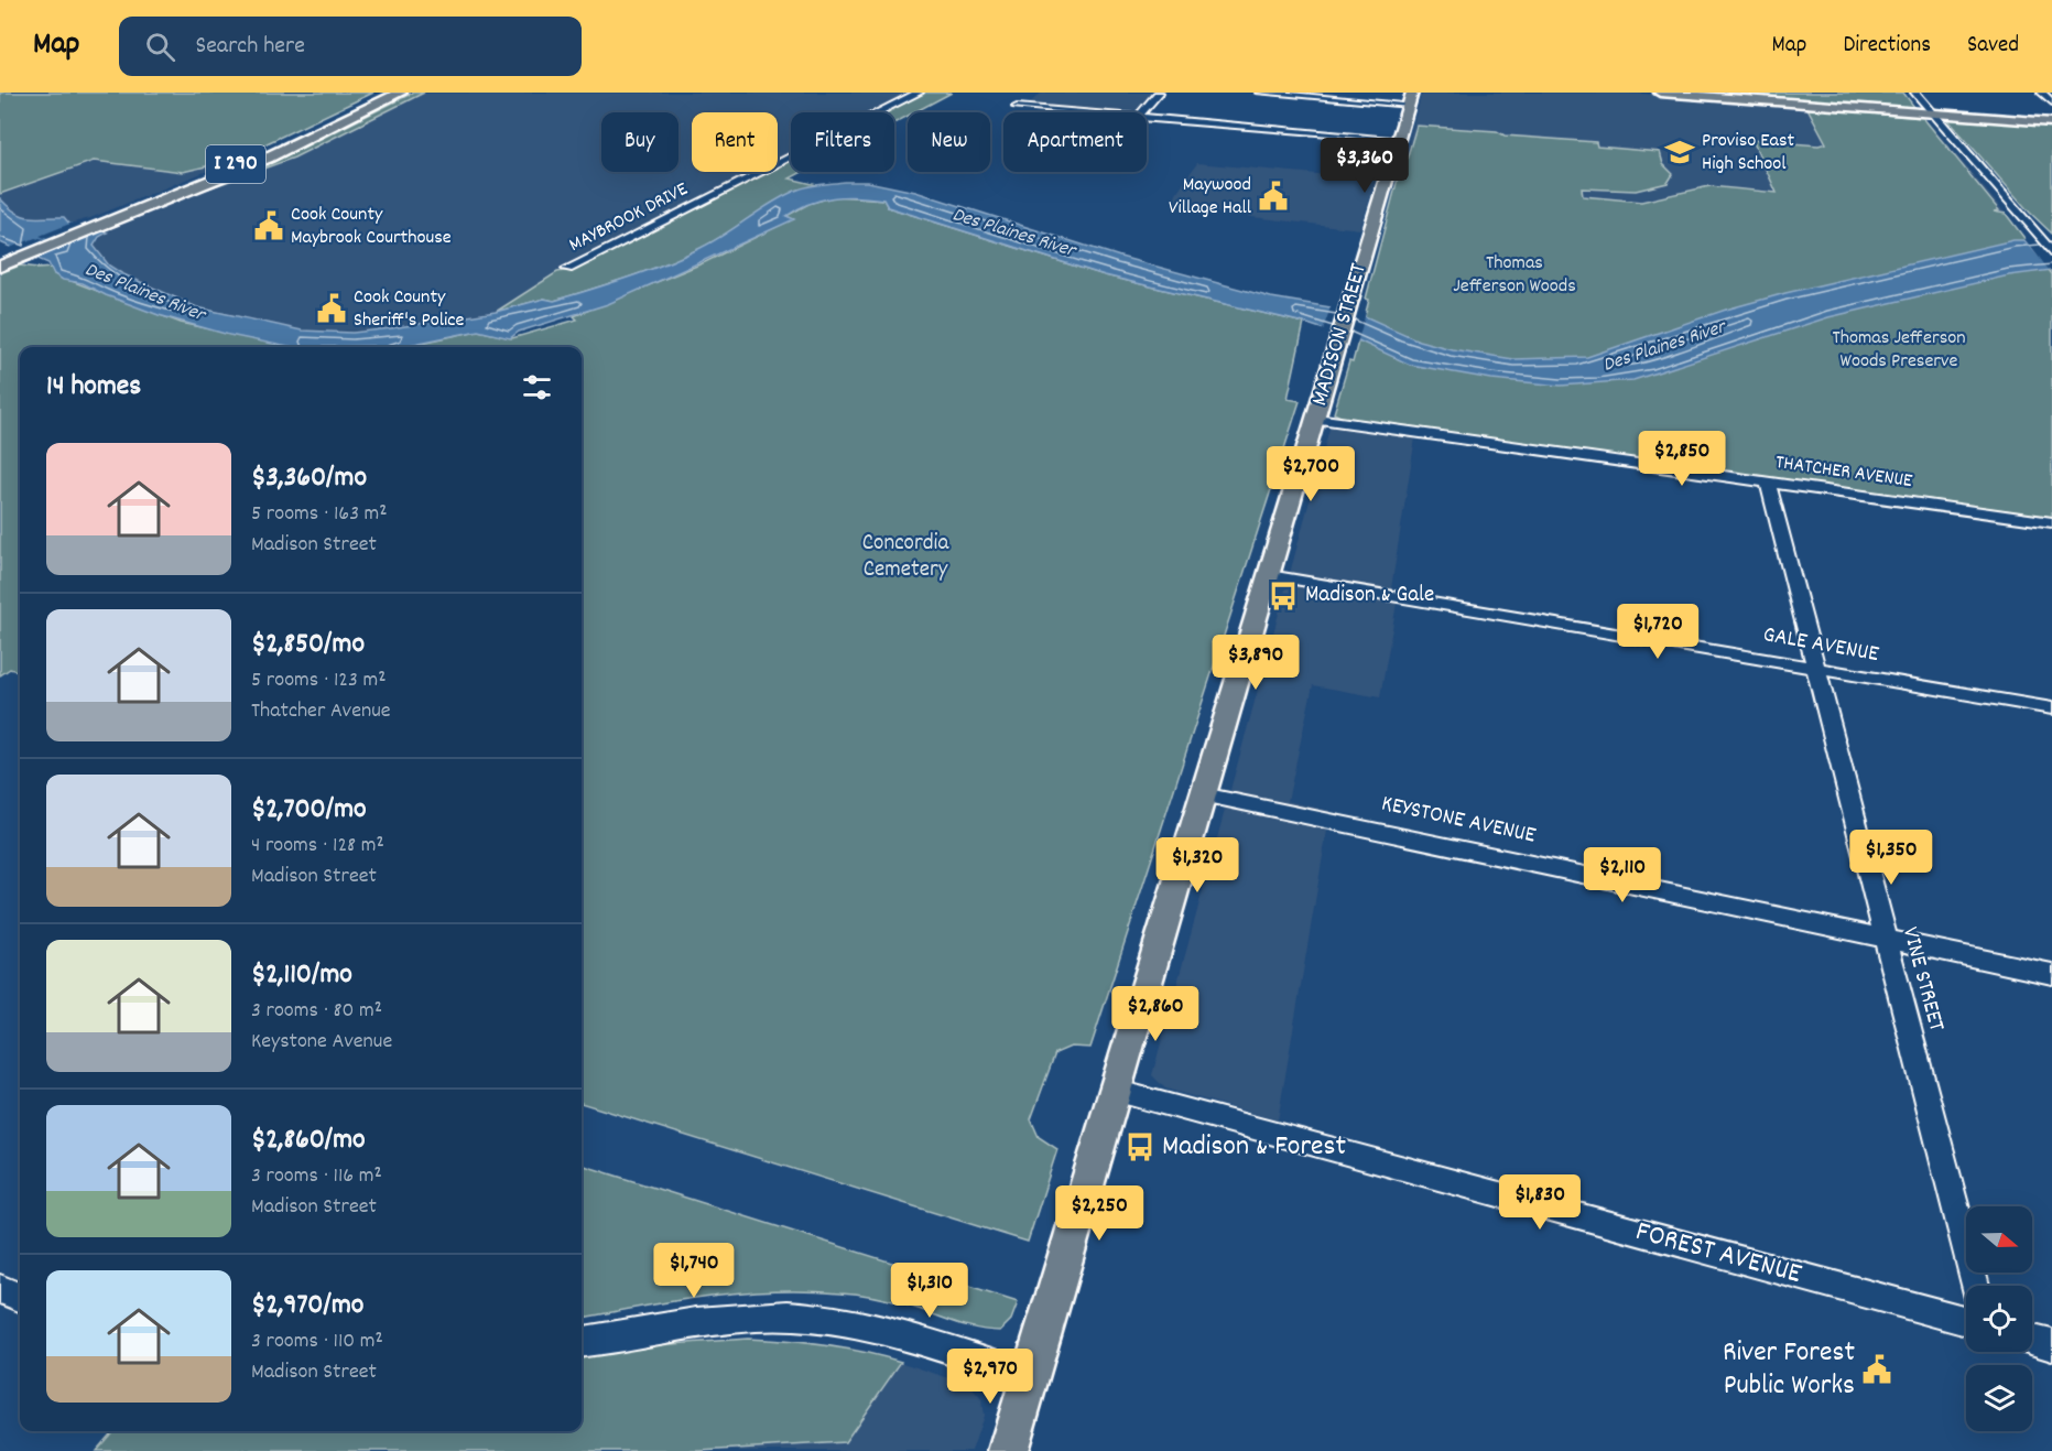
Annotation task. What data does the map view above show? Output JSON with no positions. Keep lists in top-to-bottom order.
{
  "streets": {
    "highway": ["I 290"],
    "main road": ["MADISON STREET"],
    "street": [
      "MAYBROOK DRIVE",
      "THATCHER AVENUE",
      "GALE AVENUE",
      "KEYSTONE AVENUE",
      "VINE STREET",
      "FOREST AVENUE"
    ]
  },
  "crossings": [
    ["MADISON STREET", "THATCHER AVENUE"],
    ["MADISON STREET", "GALE AVENUE"],
    ["MADISON STREET", "KEYSTONE AVENUE"],
    ["MADISON STREET", "FOREST AVENUE"],
    ["THATCHER AVENUE", "VINE STREET"],
    ["GALE AVENUE", "VINE STREET"],
    ["KEYSTONE AVENUE", "VINE STREET"]
  ],
  "water": ["Des Plaines River"],
  "parks": ["Thomas Jefferson Woods", "Thomas Jefferson Woods Preserve", "Concordia Cemetery"],
  "places": {
    "school or university": ["Proviso East High School"],
    "public building": [
      "Maywood Village Hall",
      "Cook County Maybrook Courthouse",
      "Cook County Sheriff's Police",
      "River Forest Public Works"
    ],
    "bus stop": ["Madison & Gale", "Madison & Forest"]
  },
  "north": "right",
  "page": {
    "header": "Map",
    "search": "Search here",
    "nav": ["Map", "Directions", "Saved"],
    "chip": [
      "Buy",
      "Rent",
      "Filters",
      "New",
      "Apartment"
    ],
    "price": [
      "$3,360",
      "$2,850",
      "$2,700",
      "$1,720",
      "$3,890",
      "$1,350",
      "$1,320",
      "$2,110",
      "$2,860",
      "$1,830",
      "$2,250",
      "$1,740",
      "$1,310",
      "$2,970"
    ],
    "heading": "14 homes",
    "list": [
      {
        "name": "$3,360/mo",
        "note": "5 rooms · 163 m² · Madison Street"
      },
      {
        "name": "$2,850/mo",
        "note": "5 rooms · 123 m² · Thatcher Avenue"
      },
      {
        "name": "$2,700/mo",
        "note": "4 rooms · 128 m² · Madison Street"
      },
      {
        "name": "$2,110/mo",
        "note": "3 rooms · 80 m² · Keystone Avenue"
      },
      {
        "name": "$2,860/mo",
        "note": "3 rooms · 116 m² · Madison Street"
      },
      {
        "name": "$2,970/mo",
        "note": "3 rooms · 110 m² · Madison Street"
      }
    ]
  }
}
